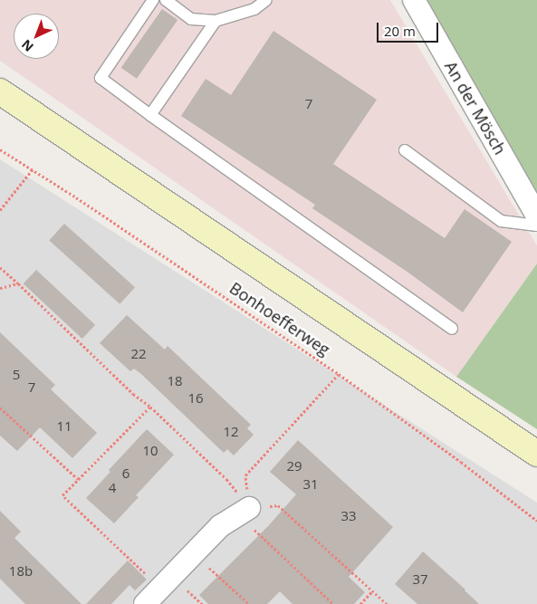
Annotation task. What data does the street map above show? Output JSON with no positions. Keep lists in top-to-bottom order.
{
  "streets": {
    "street": ["An der Mösch"],
    "path": ["Bonhoefferweg"]
  },
  "house_numbers": [
    "7",
    "22",
    "5",
    "18",
    "7",
    "16",
    "11",
    "12",
    "10",
    "29",
    "6",
    "31",
    "4",
    "33",
    "18b",
    "37"
  ],
  "scale_bar": "20 m",
  "north": "bottom left"
}
